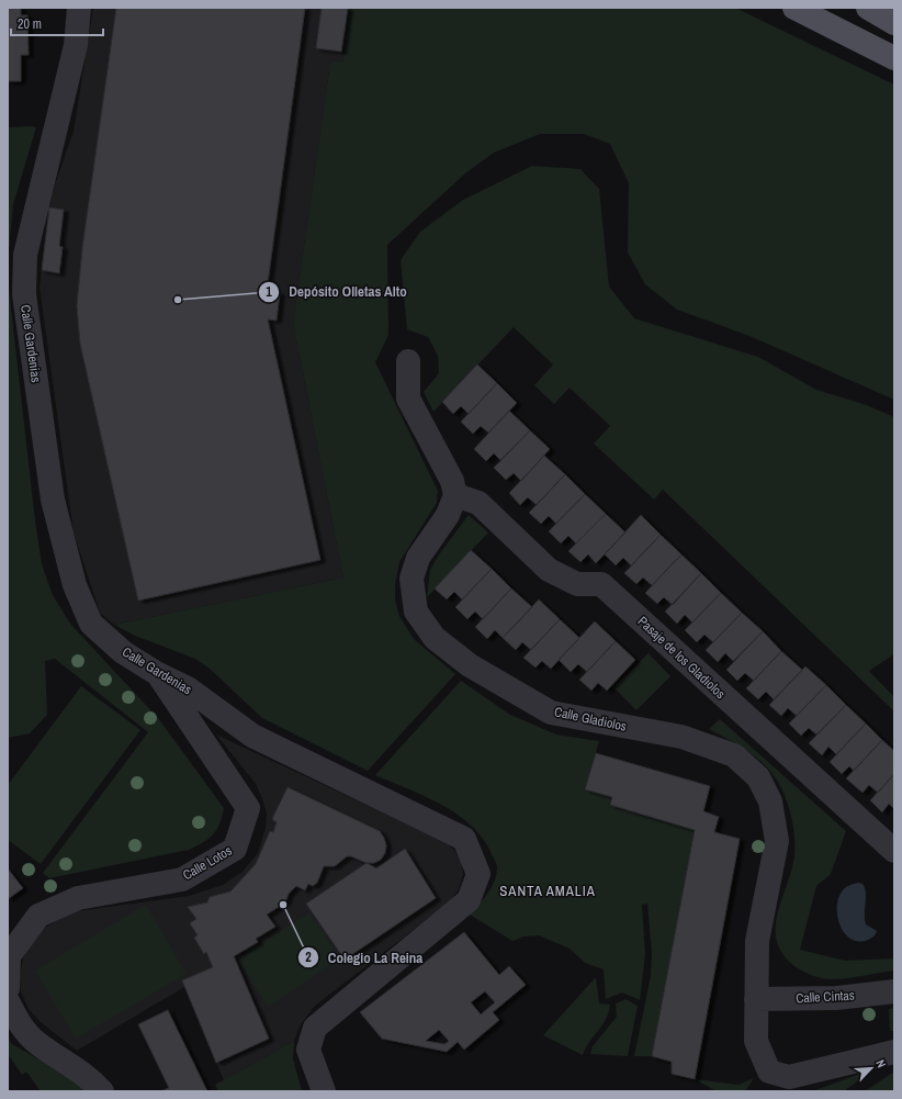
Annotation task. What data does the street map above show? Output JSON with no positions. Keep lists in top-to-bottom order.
{
  "streets": {
    "street": [
      "Calle Gardenias",
      "Pasaje de los Gladiolos",
      "Calle Gladiolos",
      "Calle Lotos",
      "Calle Cintas"
    ]
  },
  "crossings": [
    ["Calle Gardenias", "Calle Lotos"],
    ["Pasaje de los Gladiolos", "Calle Gladiolos"],
    ["Calle Gladiolos", "Calle Cintas"]
  ],
  "districts": ["SANTA AMALIA"],
  "places": ["Depósito Olletas Alto", "Colegio La Reina"],
  "scale_bar": "20 m",
  "north": "top right"
}
